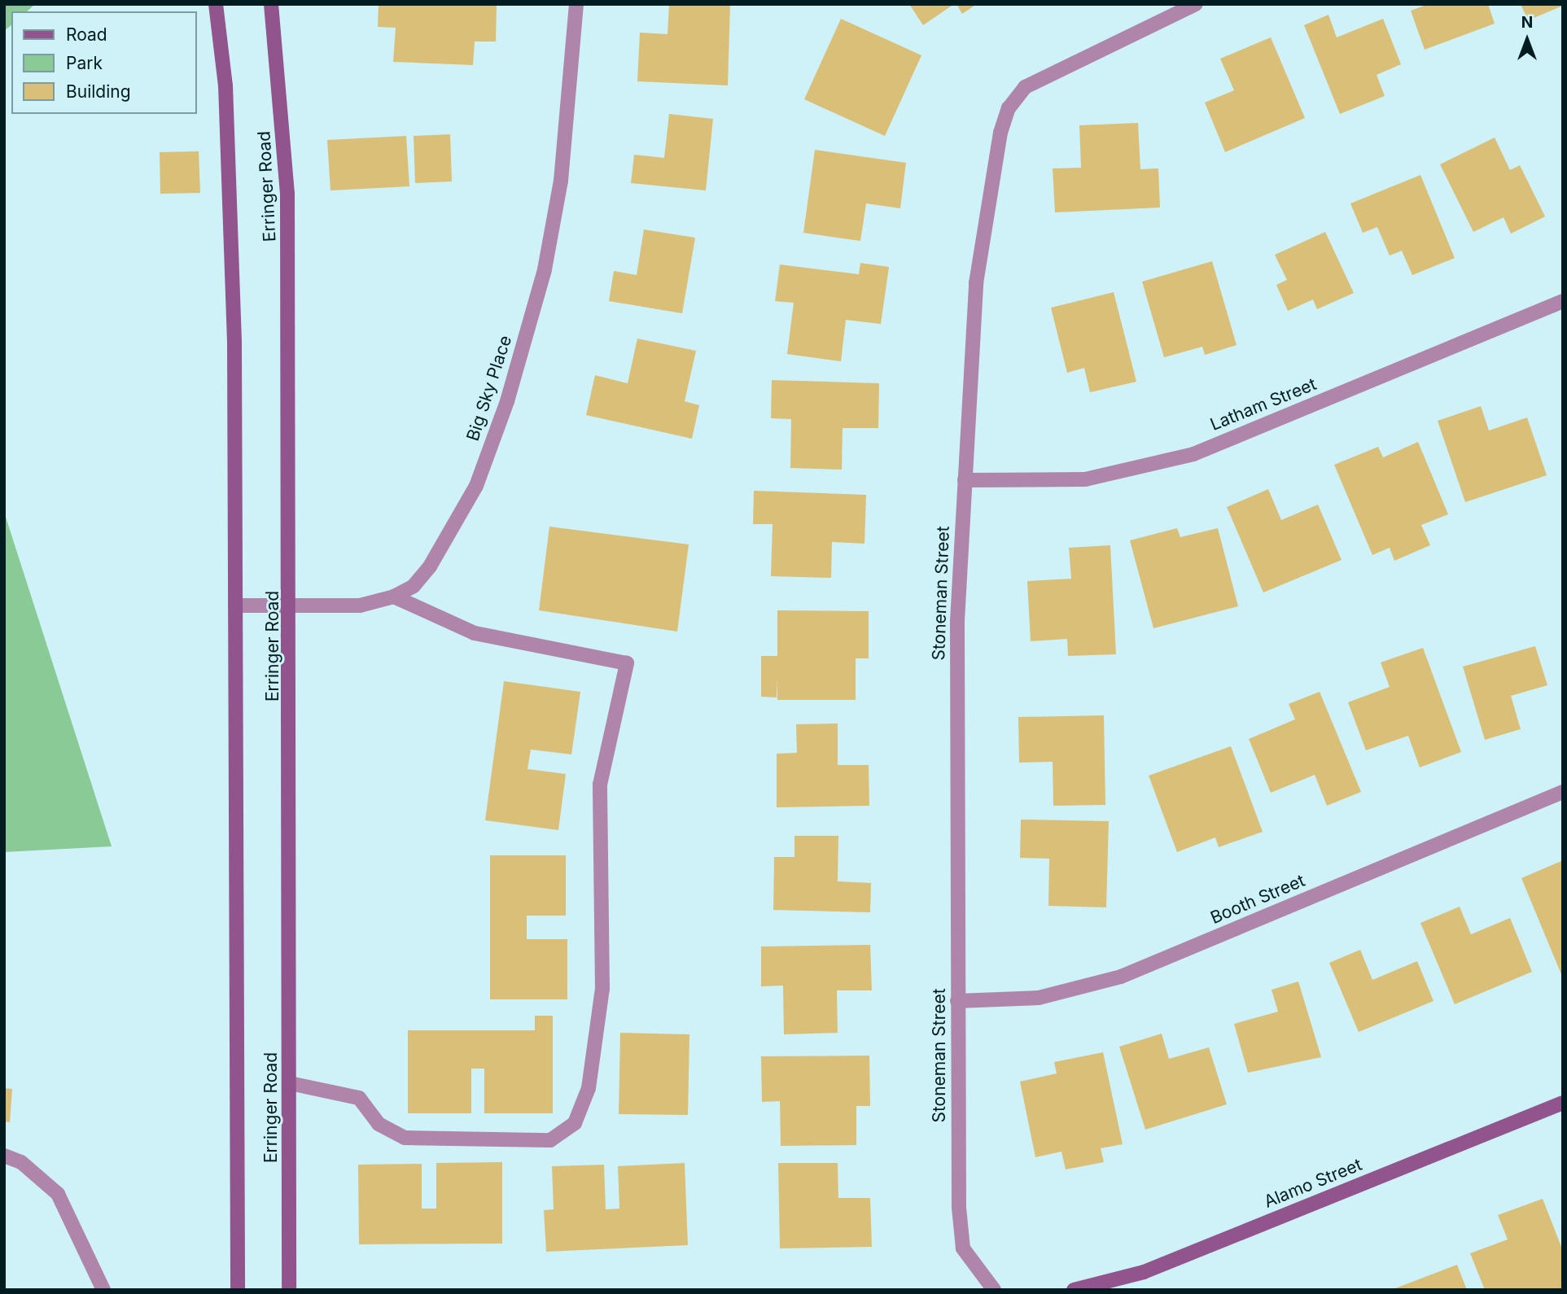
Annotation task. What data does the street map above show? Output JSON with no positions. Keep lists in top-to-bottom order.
{
  "streets": {
    "main road": ["Erringer Road", "Alamo Street"],
    "street": [
      "Big Sky Place",
      "Latham Street",
      "Stoneman Street",
      "Booth Street"
    ]
  },
  "crossings": [
    ["Erringer Road", "Big Sky Place"],
    ["Latham Street", "Stoneman Street"],
    ["Stoneman Street", "Booth Street"]
  ],
  "legend": ["Road", "Park", "Building"],
  "north": "top"
}
